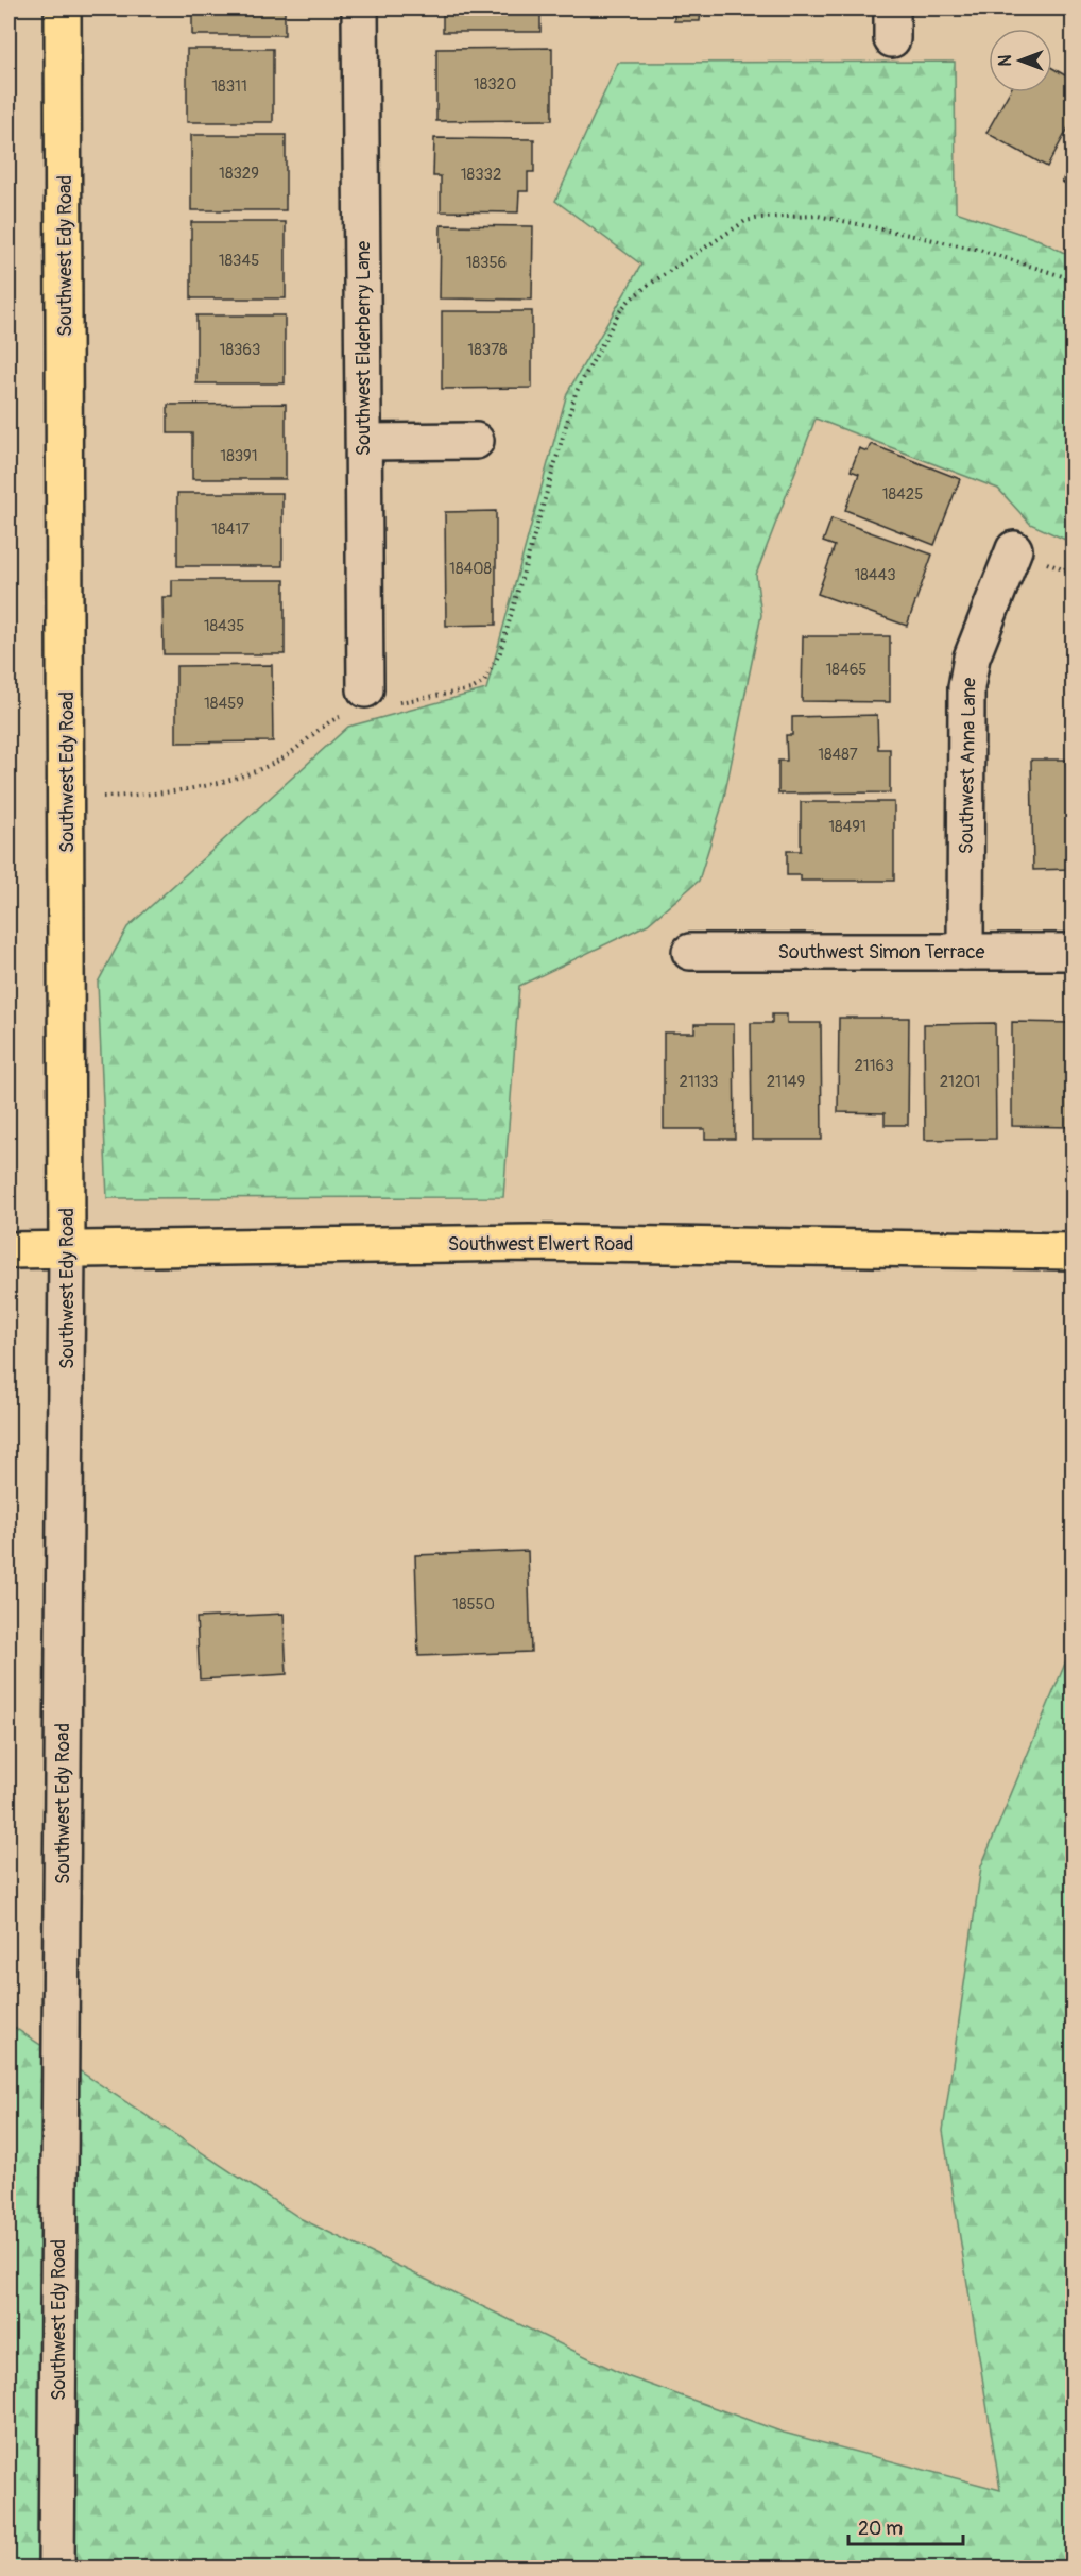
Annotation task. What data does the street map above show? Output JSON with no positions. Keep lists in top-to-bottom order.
{
  "streets": {
    "main road": ["Southwest Edy Road", "Southwest Elwert Road"],
    "street": ["Southwest Elderberry Lane", "Southwest Anna Lane", "Southwest Simon Terrace"]
  },
  "crossings": [
    ["Southwest Edy Road", "Southwest Elwert Road"],
    ["Southwest Anna Lane", "Southwest Simon Terrace"]
  ],
  "house_numbers": [
    "18320",
    "18311",
    "18329",
    "18332",
    "18345",
    "18356",
    "18363",
    "18378",
    "18391",
    "18425",
    "18417",
    "18408",
    "18443",
    "18435",
    "18465",
    "18459",
    "18487",
    "18491",
    "21163",
    "21133",
    "21149",
    "21201",
    "18550"
  ],
  "scale_bar": "20 m",
  "north": "left"
}
